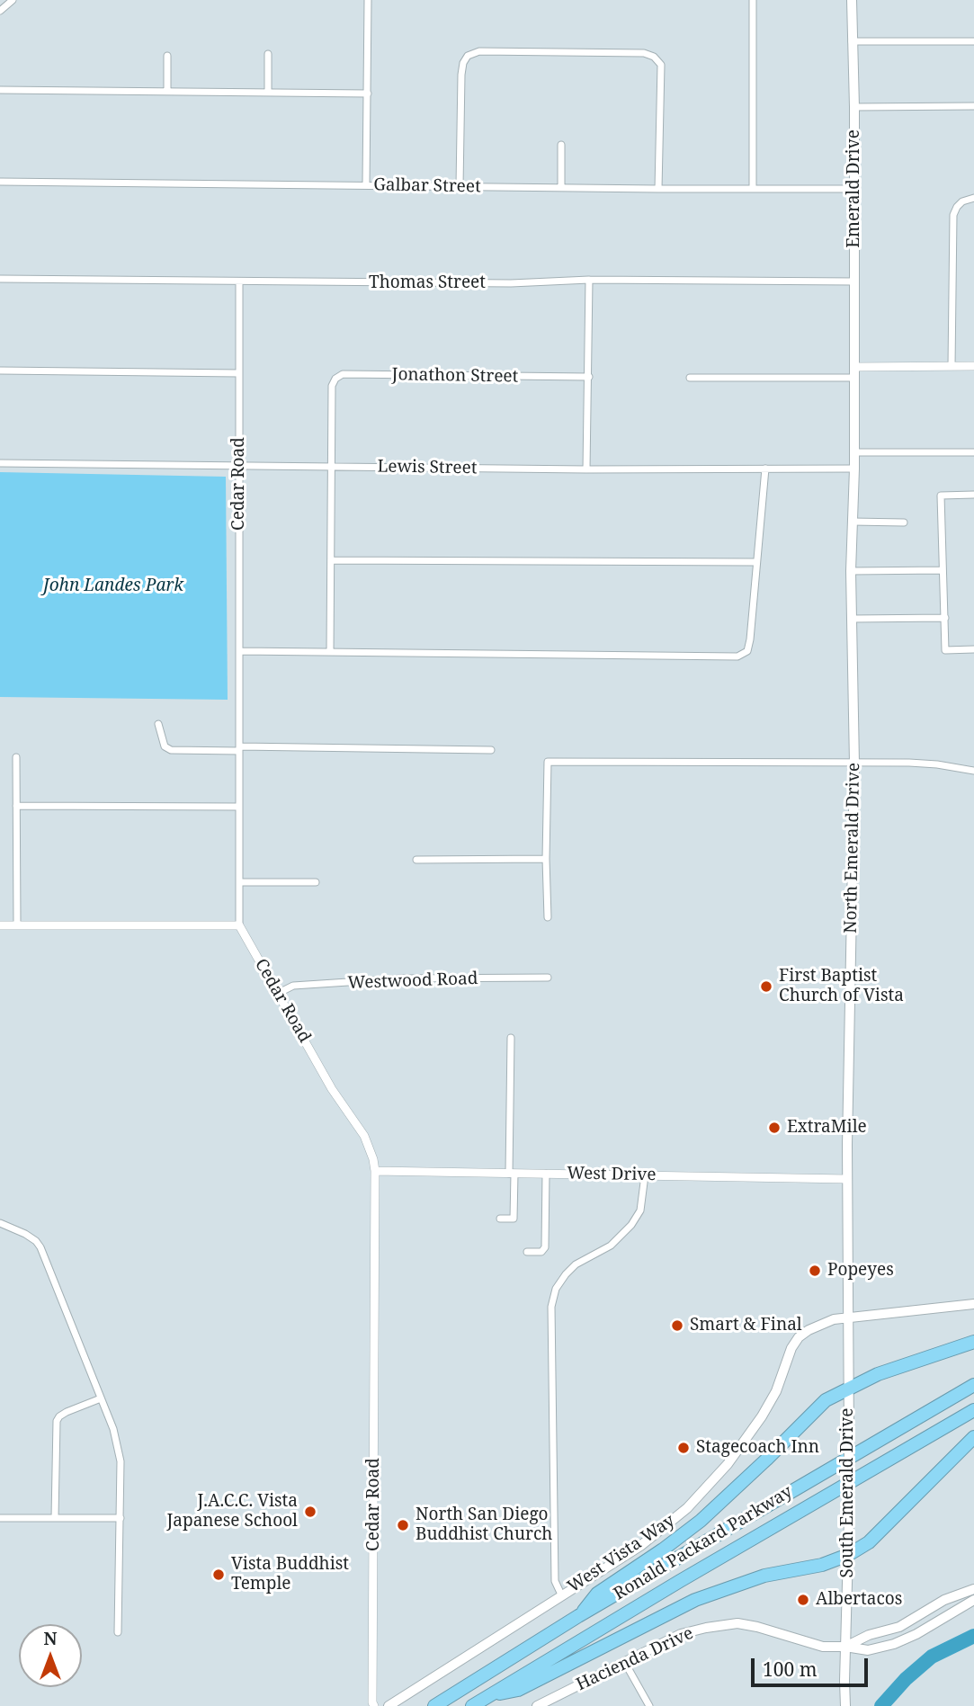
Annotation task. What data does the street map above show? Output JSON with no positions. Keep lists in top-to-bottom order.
{
  "streets": {
    "highway": ["Ronald Packard Parkway"],
    "main road": [
      "Emerald Drive",
      "North Emerald Drive",
      "South Emerald Drive",
      "West Vista Way",
      "Hacienda Drive"
    ],
    "street": [
      "Galbar Street",
      "Thomas Street",
      "Jonathon Street",
      "Lewis Street",
      "Cedar Road",
      "Westwood Road",
      "West Drive"
    ]
  },
  "crossings": [
    ["Galbar Street", "Emerald Drive"],
    ["Emerald Drive", "Thomas Street"],
    ["Emerald Drive", "North Emerald Drive"],
    ["Thomas Street", "Cedar Road"],
    ["Jonathon Street", "Lewis Street"],
    ["Lewis Street", "Cedar Road"],
    ["Lewis Street", "North Emerald Drive"],
    ["Cedar Road", "Westwood Road"],
    ["Cedar Road", "West Drive"],
    ["North Emerald Drive", "West Drive"],
    ["North Emerald Drive", "South Emerald Drive"],
    ["North Emerald Drive", "West Vista Way"],
    ["South Emerald Drive", "West Vista Way"],
    ["South Emerald Drive", "Hacienda Drive"]
  ],
  "parks": ["John Landes Park"],
  "places": [
    "First Baptist Church of Vista",
    "ExtraMile",
    "Popeyes",
    "Smart & Final",
    "Stagecoach Inn",
    "J.A.C.C. Vista Japanese School",
    "North San Diego Buddhist Church",
    "Vista Buddhist Temple",
    "Albertacos"
  ],
  "scale_bar": "100 m",
  "north": "top"
}
